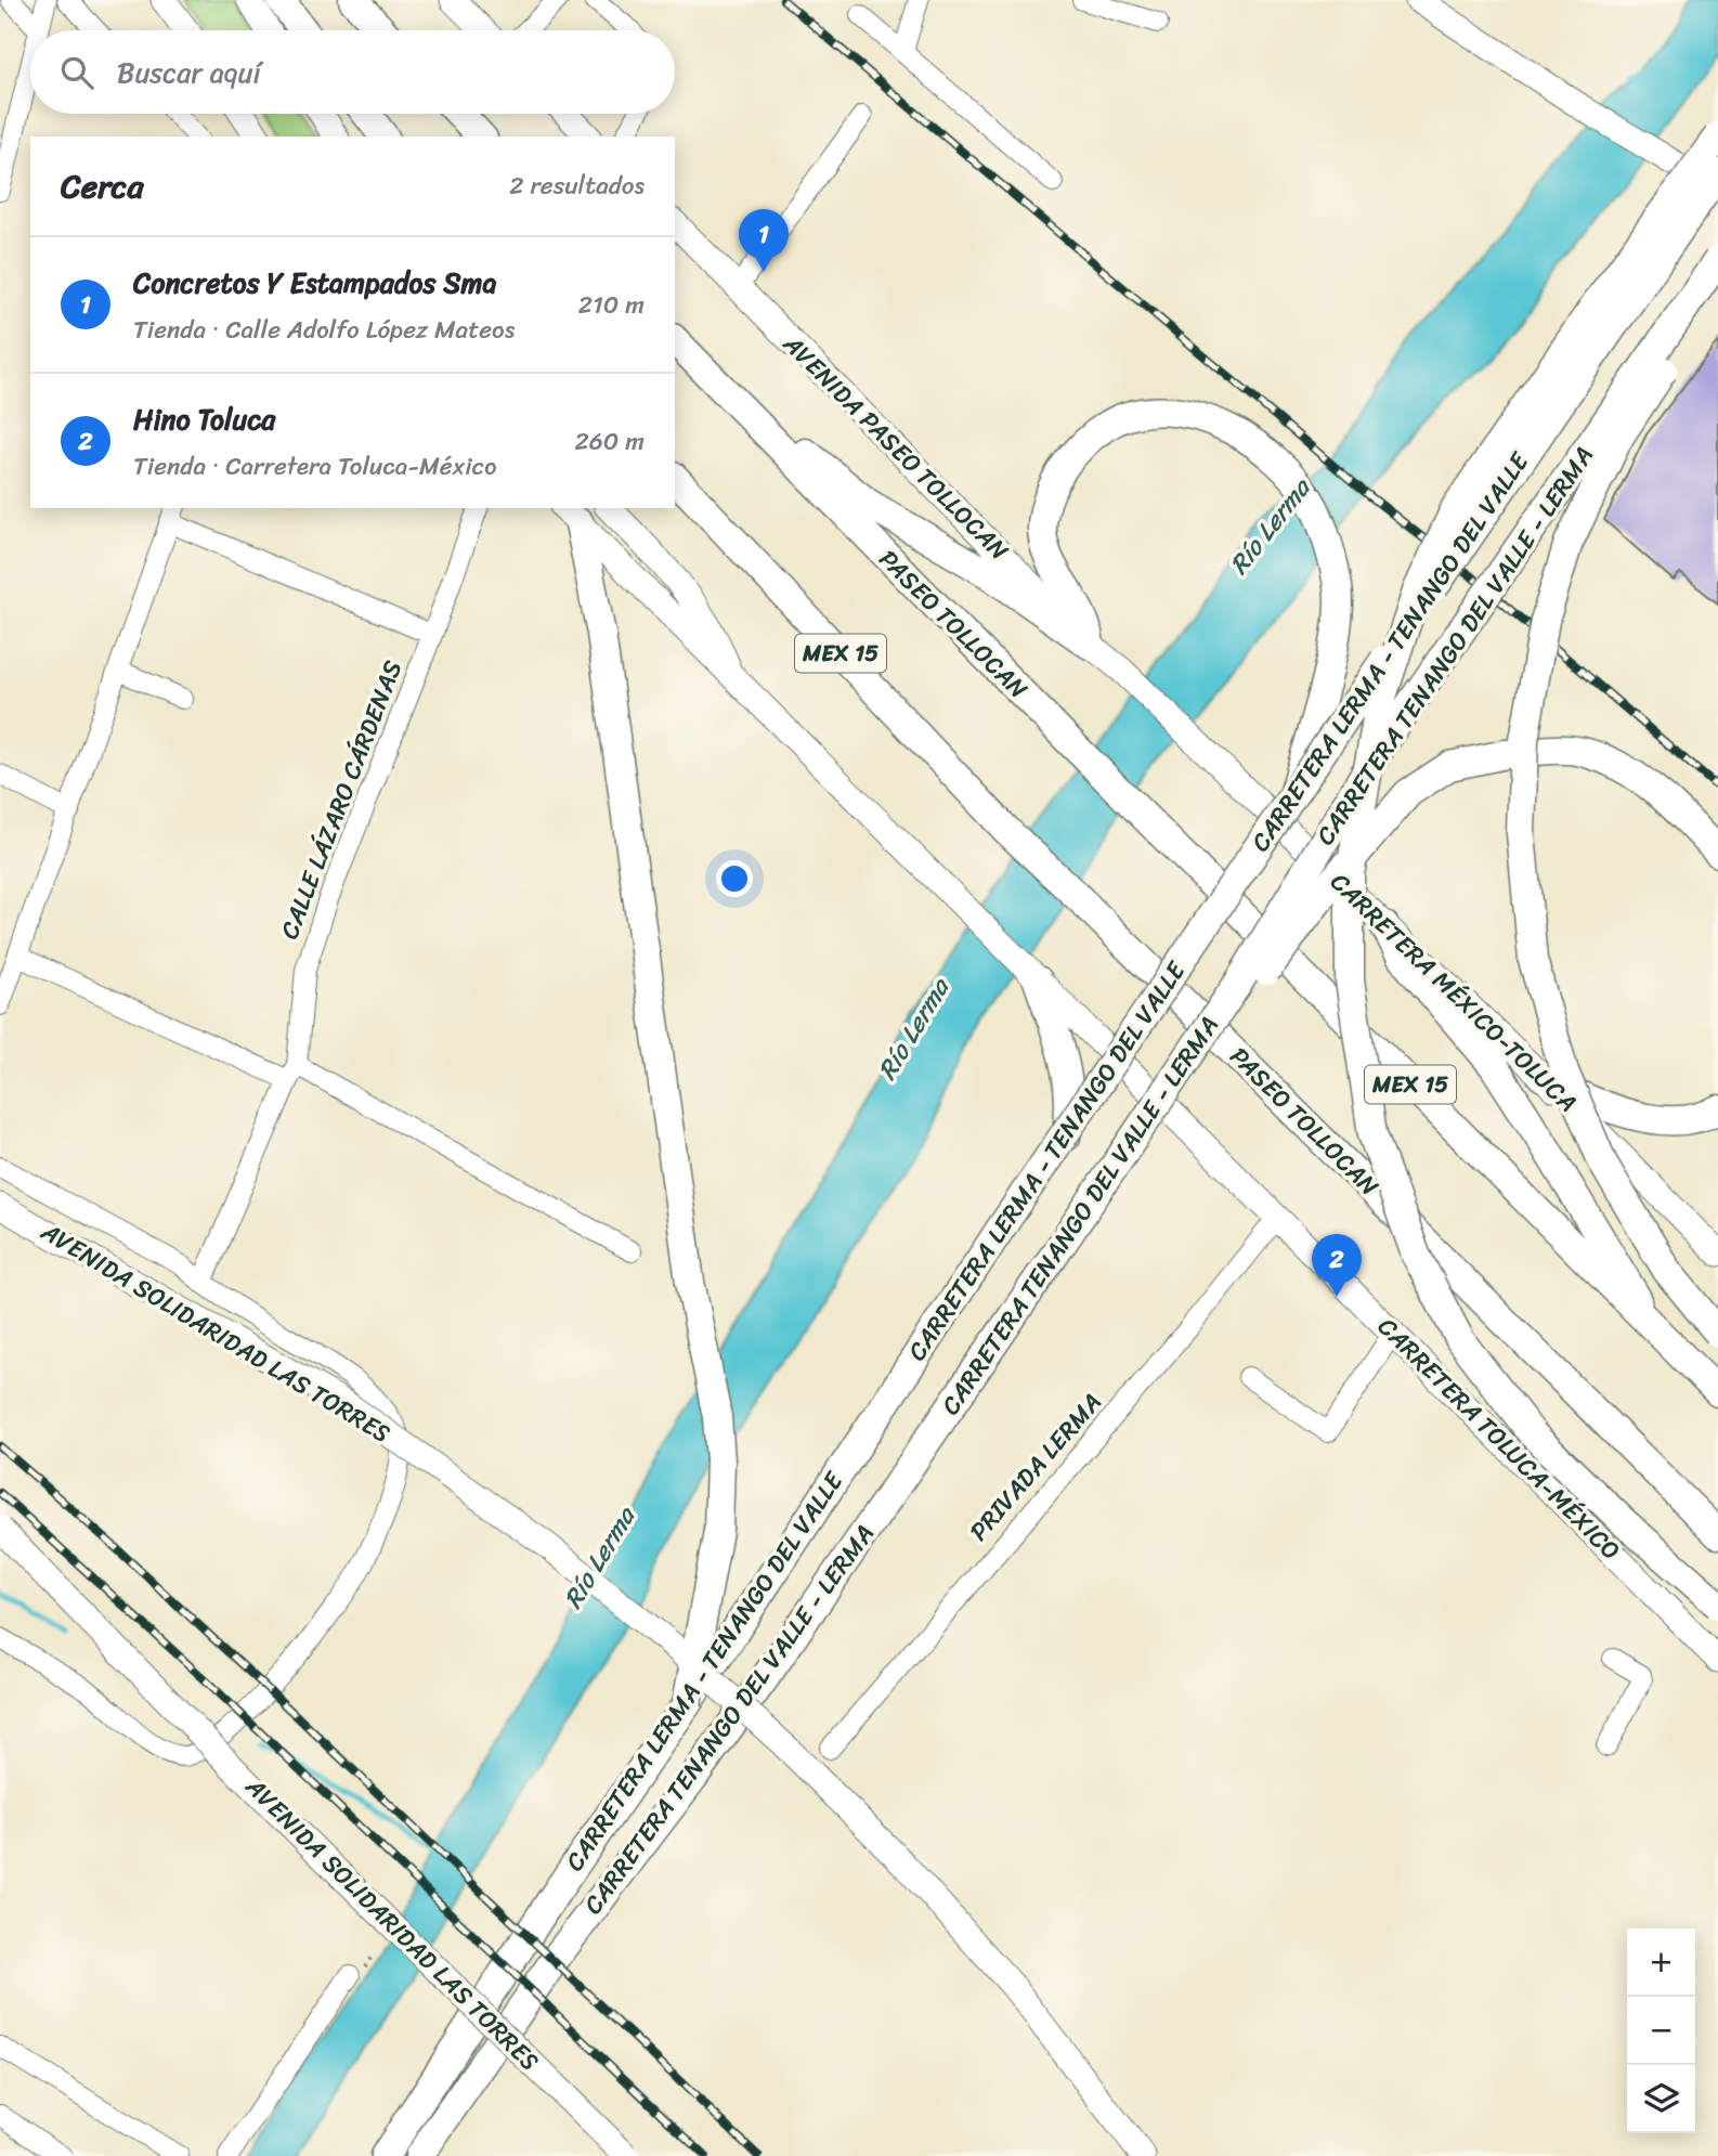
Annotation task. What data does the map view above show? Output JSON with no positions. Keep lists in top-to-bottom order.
{
  "streets": {
    "highway": [
      "PASEO TOLLOCAN",
      "CARRETERA TENANGO DEL VALLE - LERMA",
      "CARRETERA LERMA - TENANGO DEL VALLE",
      "MEX 15"
    ],
    "main road": [
      "AVENIDA PASEO TOLLOCAN",
      "CARRETERA MÉXICO-TOLUCA",
      "AVENIDA SOLIDARIDAD LAS TORRES",
      "CARRETERA TOLUCA-MÉXICO"
    ],
    "street": ["CALLE LÁZARO CÁRDENAS", "PRIVADA LERMA"]
  },
  "crossings": [
    ["AVENIDA PASEO TOLLOCAN", "CARRETERA MÉXICO-TOLUCA"],
    ["CARRETERA TOLUCA-MÉXICO", "PRIVADA LERMA"]
  ],
  "water": ["Río Lerma"],
  "page": {
    "search": "Buscar aquí",
    "heading": ["Cerca", "2 resultados"],
    "pins": ["1", "2"],
    "list": [
      {
        "mark": "1",
        "name": "Concretos Y Estampados Sma",
        "note": "Tienda · Calle Adolfo López Mateos",
        "value": "210 m"
      },
      {
        "mark": "2",
        "name": "Hino Toluca",
        "note": "Tienda · Carretera Toluca-México",
        "value": "260 m"
      }
    ],
    "map_buttons": ["+", "−"]
  }
}
